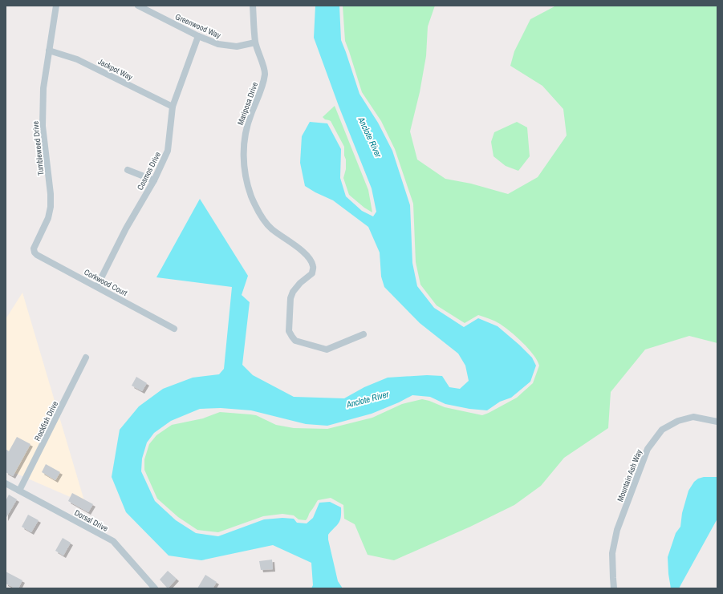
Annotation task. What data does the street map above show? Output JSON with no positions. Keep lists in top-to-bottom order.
{
  "streets": {
    "street": [
      "Greenwood Way",
      "Jackpot Way",
      "Mariposa Drive",
      "Tumbleweed Drive",
      "Cosmos Drive",
      "Corkwood Court",
      "Rockfish Drive",
      "Mountain Ash Way",
      "Dorsal Drive"
    ]
  },
  "crossings": [
    ["Greenwood Way", "Mariposa Drive"],
    ["Greenwood Way", "Cosmos Drive"],
    ["Jackpot Way", "Tumbleweed Drive"],
    ["Jackpot Way", "Cosmos Drive"],
    ["Tumbleweed Drive", "Corkwood Court"],
    ["Cosmos Drive", "Corkwood Court"],
    ["Rockfish Drive", "Dorsal Drive"]
  ],
  "water": ["Anclote River"]
}
